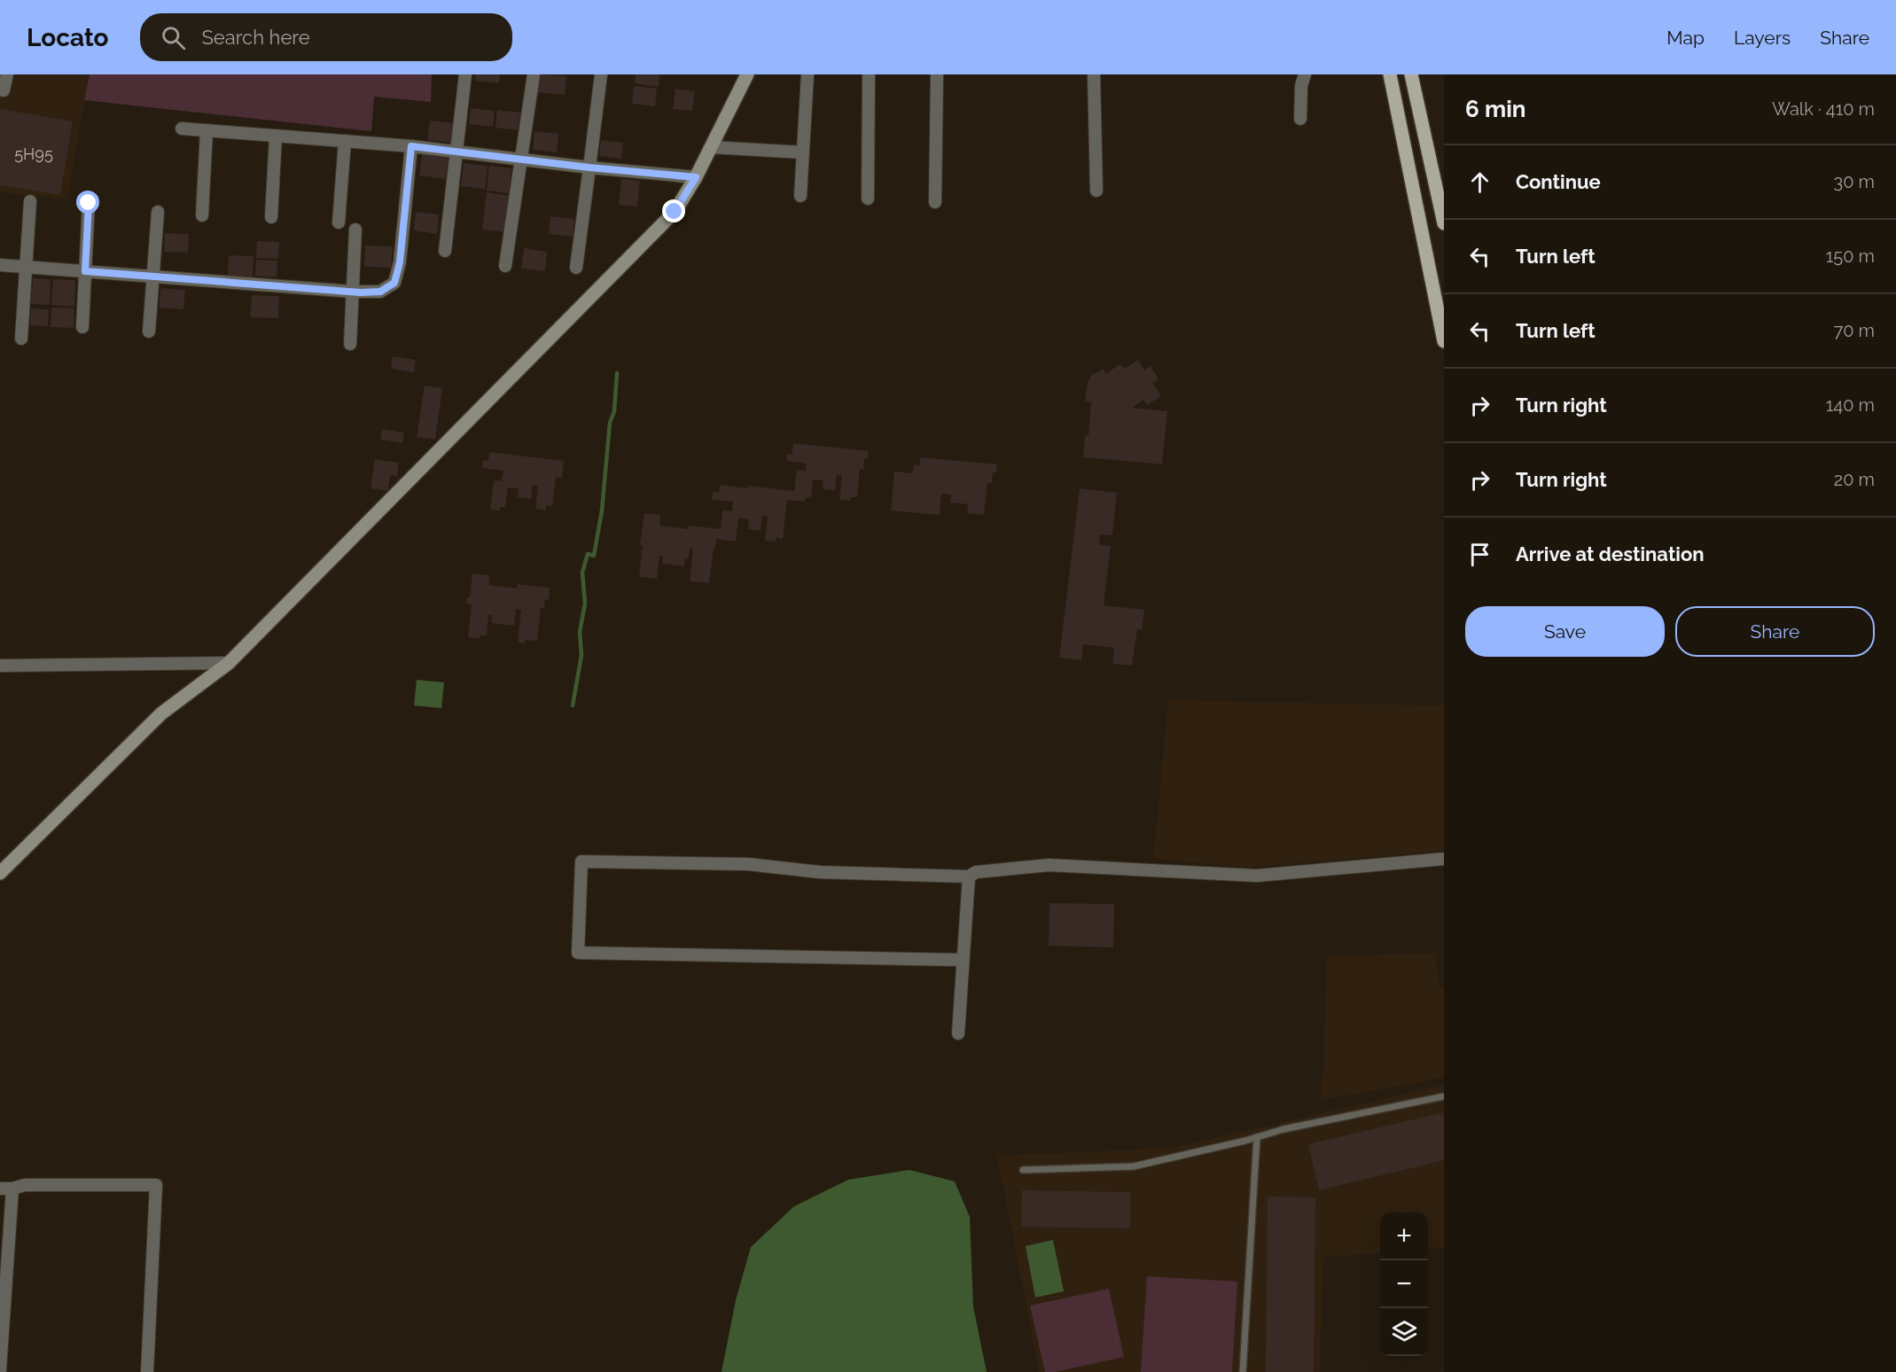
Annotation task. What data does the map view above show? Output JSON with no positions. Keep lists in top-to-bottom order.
{
  "house_numbers": ["5H95"],
  "page": {
    "header": "Locato",
    "search": "Search here",
    "nav": ["Map", "Layers", "Share"],
    "heading": ["6 min", "Walk · 410 m"],
    "list": [
      ["Continue", "30 m"],
      ["Turn left", "150 m"],
      ["Turn left", "70 m"],
      ["Turn right", "140 m"],
      ["Turn right", "20 m"],
      "Arrive at destination"
    ],
    "buttons": ["Save", "Share"],
    "map_buttons": ["+", "−"]
  }
}
